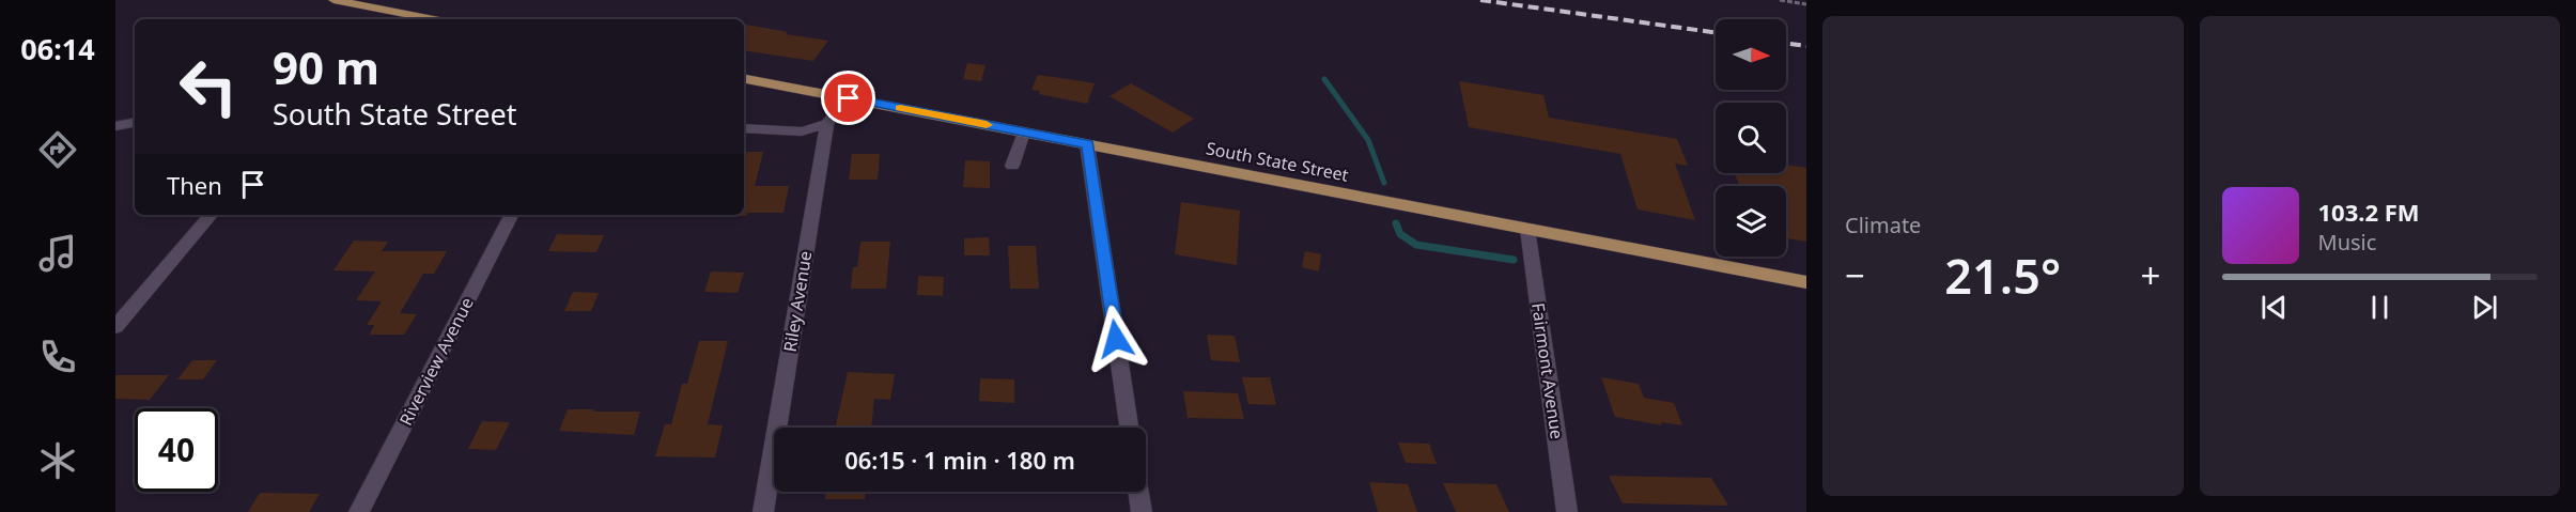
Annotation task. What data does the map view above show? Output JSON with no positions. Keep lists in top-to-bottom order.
{
  "streets": {
    "main road": ["South State Street"],
    "street": ["Riley Avenue", "Riverview Avenue", "Fairmont Avenue"]
  },
  "crossings": [
    ["South State Street", "Fairmont Avenue"]
  ],
  "north": "right",
  "page": {
    "tabs": "06:14",
    "tile": "Climate",
    "turn": ["90 m", "South State Street"],
    "then": "Then",
    "song": ["103.2 FM", "Music"],
    "heat": ["−", "21.5°", "+"],
    "limit": "40",
    "trip": "06:15 · 1 min · 180 m"
  }
}
